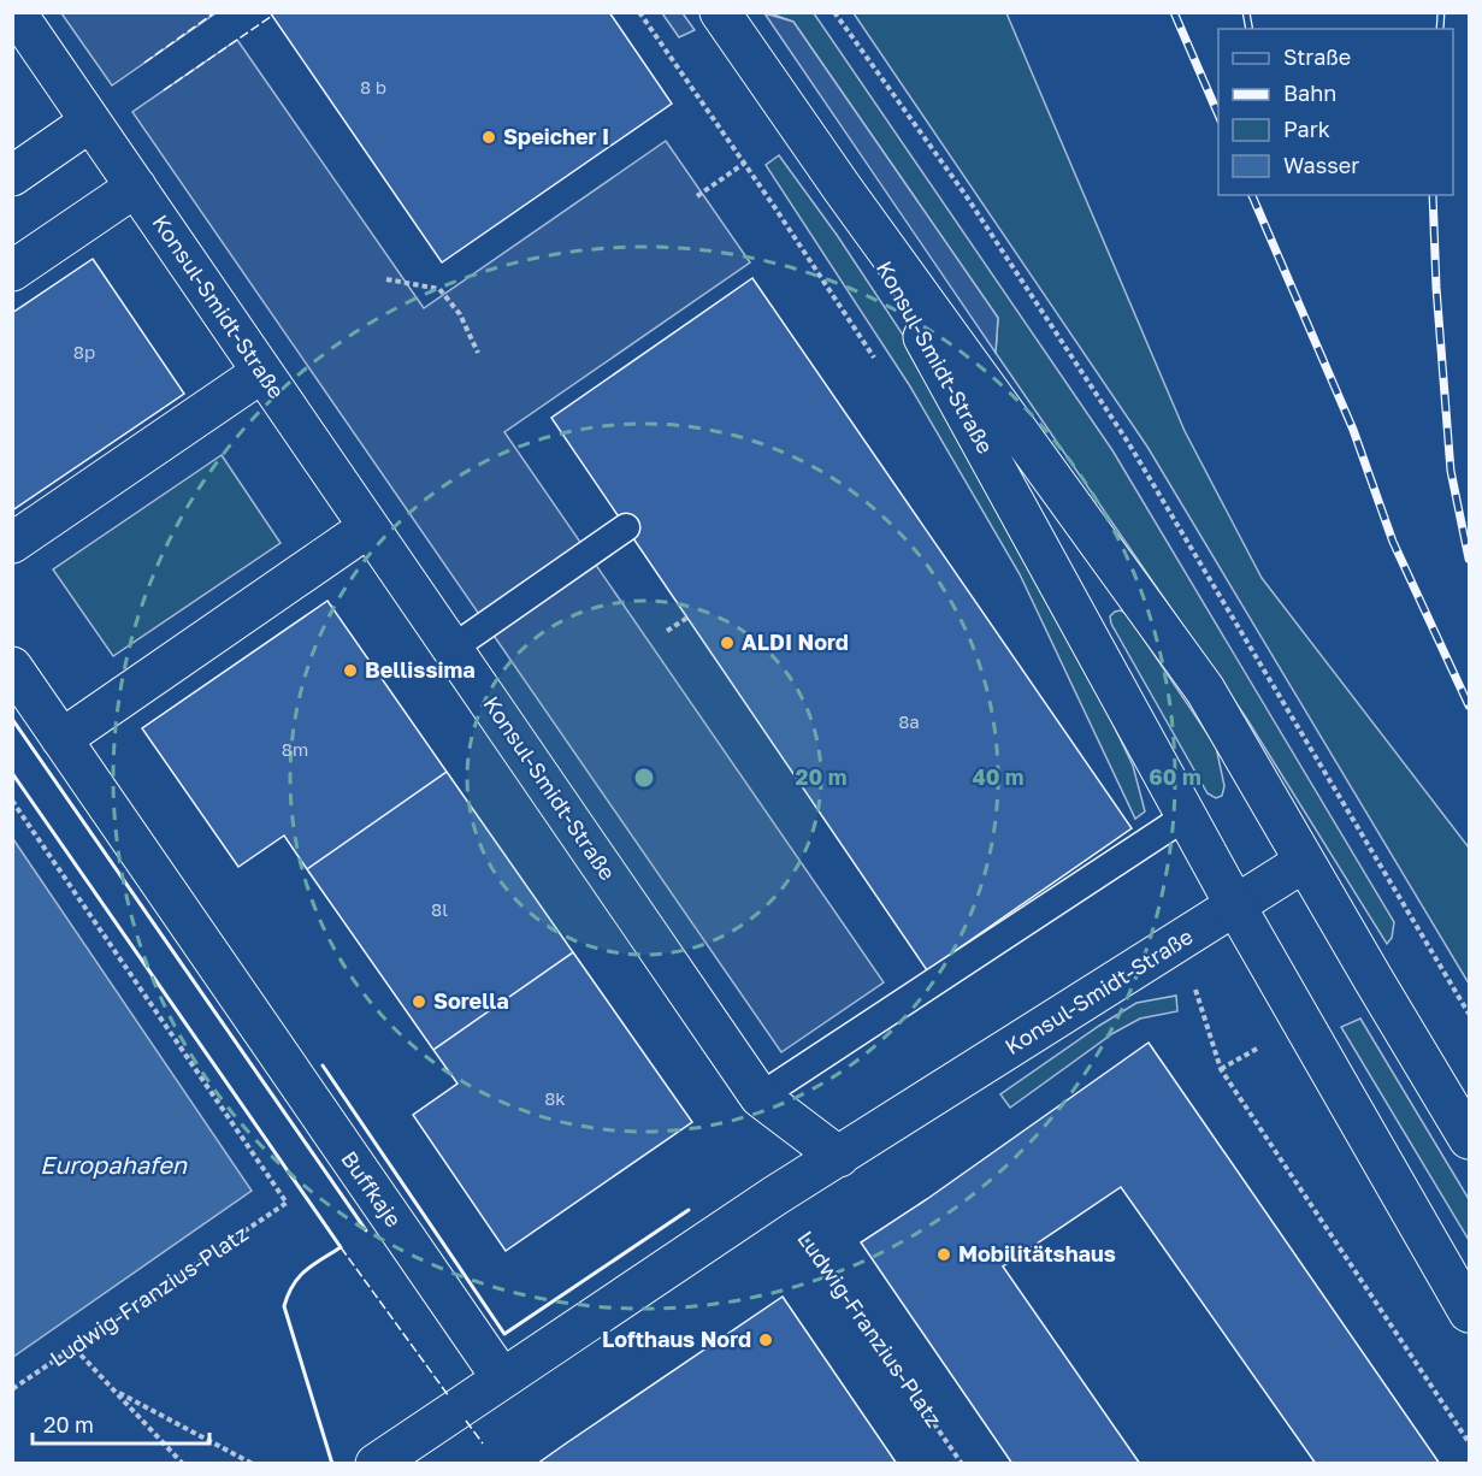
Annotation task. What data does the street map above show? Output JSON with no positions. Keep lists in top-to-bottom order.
{
  "streets": {
    "street": ["Konsul-Smidt-Straße", "Buffkaje"],
    "path": ["Ludwig-Franzius-Platz"]
  },
  "water": ["Europahafen"],
  "places": [
    "Speicher I",
    "ALDI Nord",
    "Bellissima",
    "Sorella",
    "Mobilitätshaus",
    "Lofthaus Nord"
  ],
  "house_numbers": [
    "8 b",
    "8p",
    "8a",
    "8m",
    "8l",
    "8k"
  ],
  "legend": [
    "Straße",
    "Bahn",
    "Park",
    "Wasser"
  ],
  "scale_bar": "20 m",
  "rings": ["20 m", "40 m", "60 m"]
}
